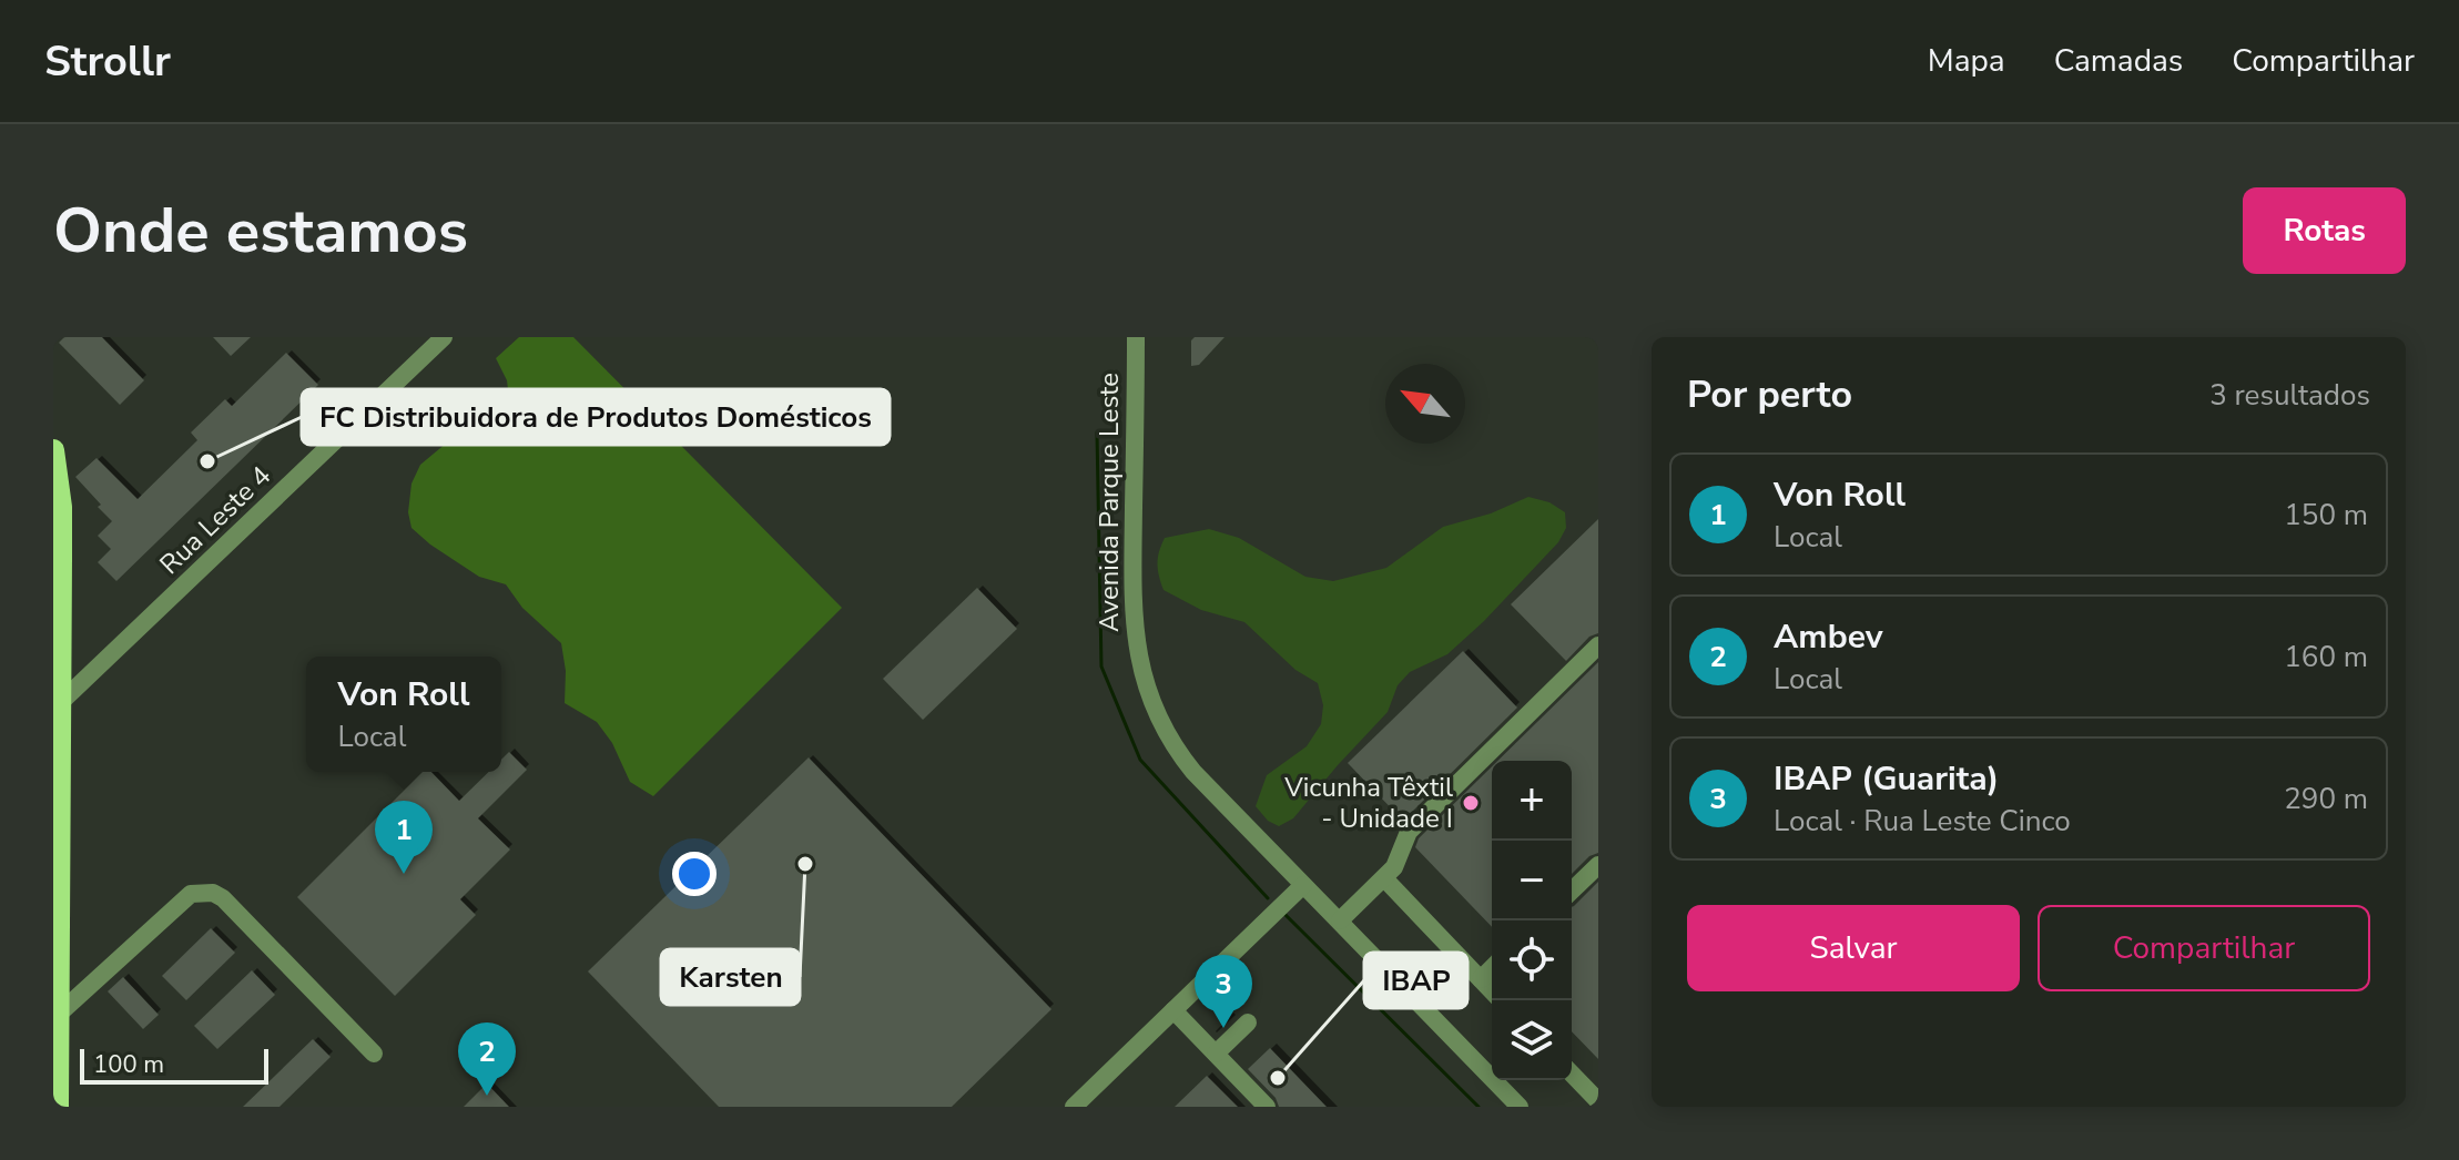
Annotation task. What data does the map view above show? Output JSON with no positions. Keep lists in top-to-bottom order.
{
  "streets": {
    "street": ["Avenida Parque Leste", "Rua Leste 4"]
  },
  "places": [
    "FC Distribuidora de Produtos Domésticos",
    "Vicunha Têxtil - Unidade I",
    "Karsten",
    "IBAP"
  ],
  "scale_bar": "100 m",
  "north": "top left",
  "page": {
    "header": "Strollr",
    "nav": ["Mapa", "Camadas", "Compartilhar"],
    "buttons": [
      "Rotas",
      ["Salvar", "Compartilhar"]
    ],
    "title": "Onde estamos",
    "heading": ["Por perto", "3 resultados"],
    "list": [
      {
        "mark": "1",
        "name": "Von Roll",
        "note": "Local",
        "value": "150 m"
      },
      {
        "mark": "2",
        "name": "Ambev",
        "note": "Local",
        "value": "160 m"
      },
      {
        "mark": "3",
        "name": "IBAP (Guarita)",
        "note": "Local · Rua Leste Cinco",
        "value": "290 m"
      }
    ],
    "popup": ["Von Roll", "Local"],
    "map_buttons": ["+", "−"],
    "pins": ["1", "3", "2"],
    "scale": "100 m"
  }
}
